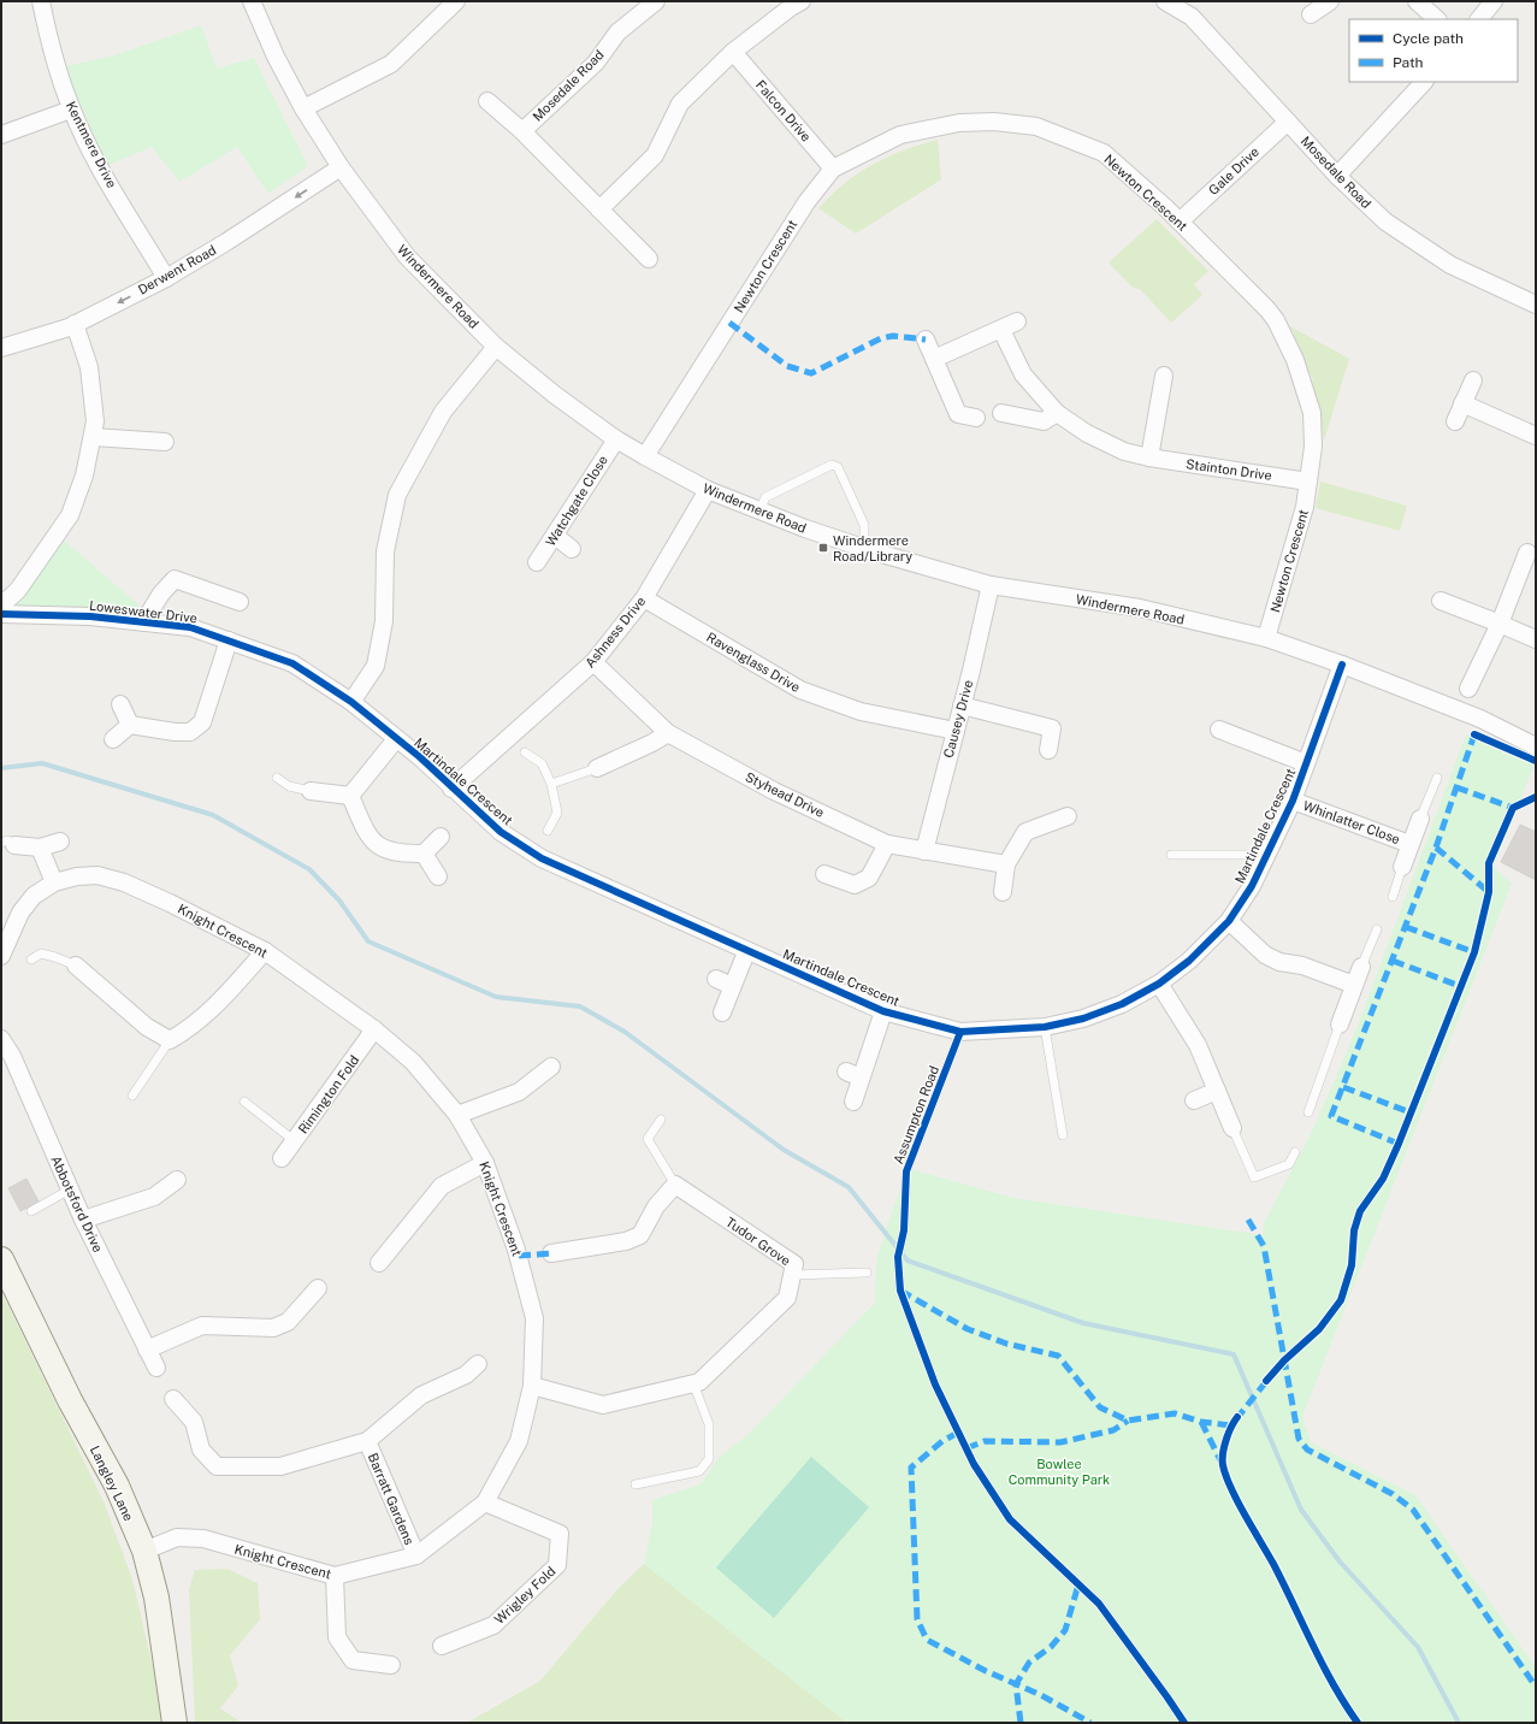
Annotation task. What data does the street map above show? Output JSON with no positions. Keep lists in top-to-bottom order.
{
  "streets": {
    "street": [
      "Mosedale Road",
      "Falcon Drive",
      "Kentmere Drive",
      "Gale Drive",
      "Newton Crescent",
      "Derwent Road",
      "Windermere Road",
      "Stainton Drive",
      "Watchgate Close",
      "Loweswater Drive",
      "Ashness Drive",
      "Ravenglass Drive",
      "Causey Drive",
      "Martindale Crescent",
      "Styhead Drive",
      "Whinlatter Close",
      "Knight Crescent",
      "Rimington Fold",
      "Abbotsford Drive",
      "Tudor Grove",
      "Langley Lane",
      "Barratt Gardens",
      "Wrigley Fold"
    ],
    "lane": ["Assumpton Road"]
  },
  "crossings": [
    ["Mosedale Road", "Gale Drive"],
    ["Falcon Drive", "Newton Crescent"],
    ["Kentmere Drive", "Derwent Road"],
    ["Gale Drive", "Newton Crescent"],
    ["Newton Crescent", "Windermere Road"],
    ["Newton Crescent", "Stainton Drive"],
    ["Derwent Road", "Windermere Road"],
    ["Windermere Road", "Watchgate Close"],
    ["Windermere Road", "Ashness Drive"],
    ["Windermere Road", "Causey Drive"],
    ["Windermere Road", "Martindale Crescent"],
    ["Loweswater Drive", "Martindale Crescent"],
    ["Ashness Drive", "Ravenglass Drive"],
    ["Ashness Drive", "Martindale Crescent"],
    ["Ashness Drive", "Styhead Drive"],
    ["Ravenglass Drive", "Causey Drive"],
    ["Causey Drive", "Styhead Drive"],
    ["Martindale Crescent", "Whinlatter Close"],
    ["Martindale Crescent", "Assumpton Road"],
    ["Knight Crescent", "Rimington Fold"],
    ["Knight Crescent", "Tudor Grove"],
    ["Knight Crescent", "Langley Lane"],
    ["Knight Crescent", "Barratt Gardens"],
    ["Knight Crescent", "Wrigley Fold"]
  ],
  "one_way": ["Derwent Road"],
  "parks": ["Bowlee Community Park"],
  "places": {
    "transit": ["Windermere Road/Library"]
  },
  "legend": ["Cycle path", "Path"]
}
